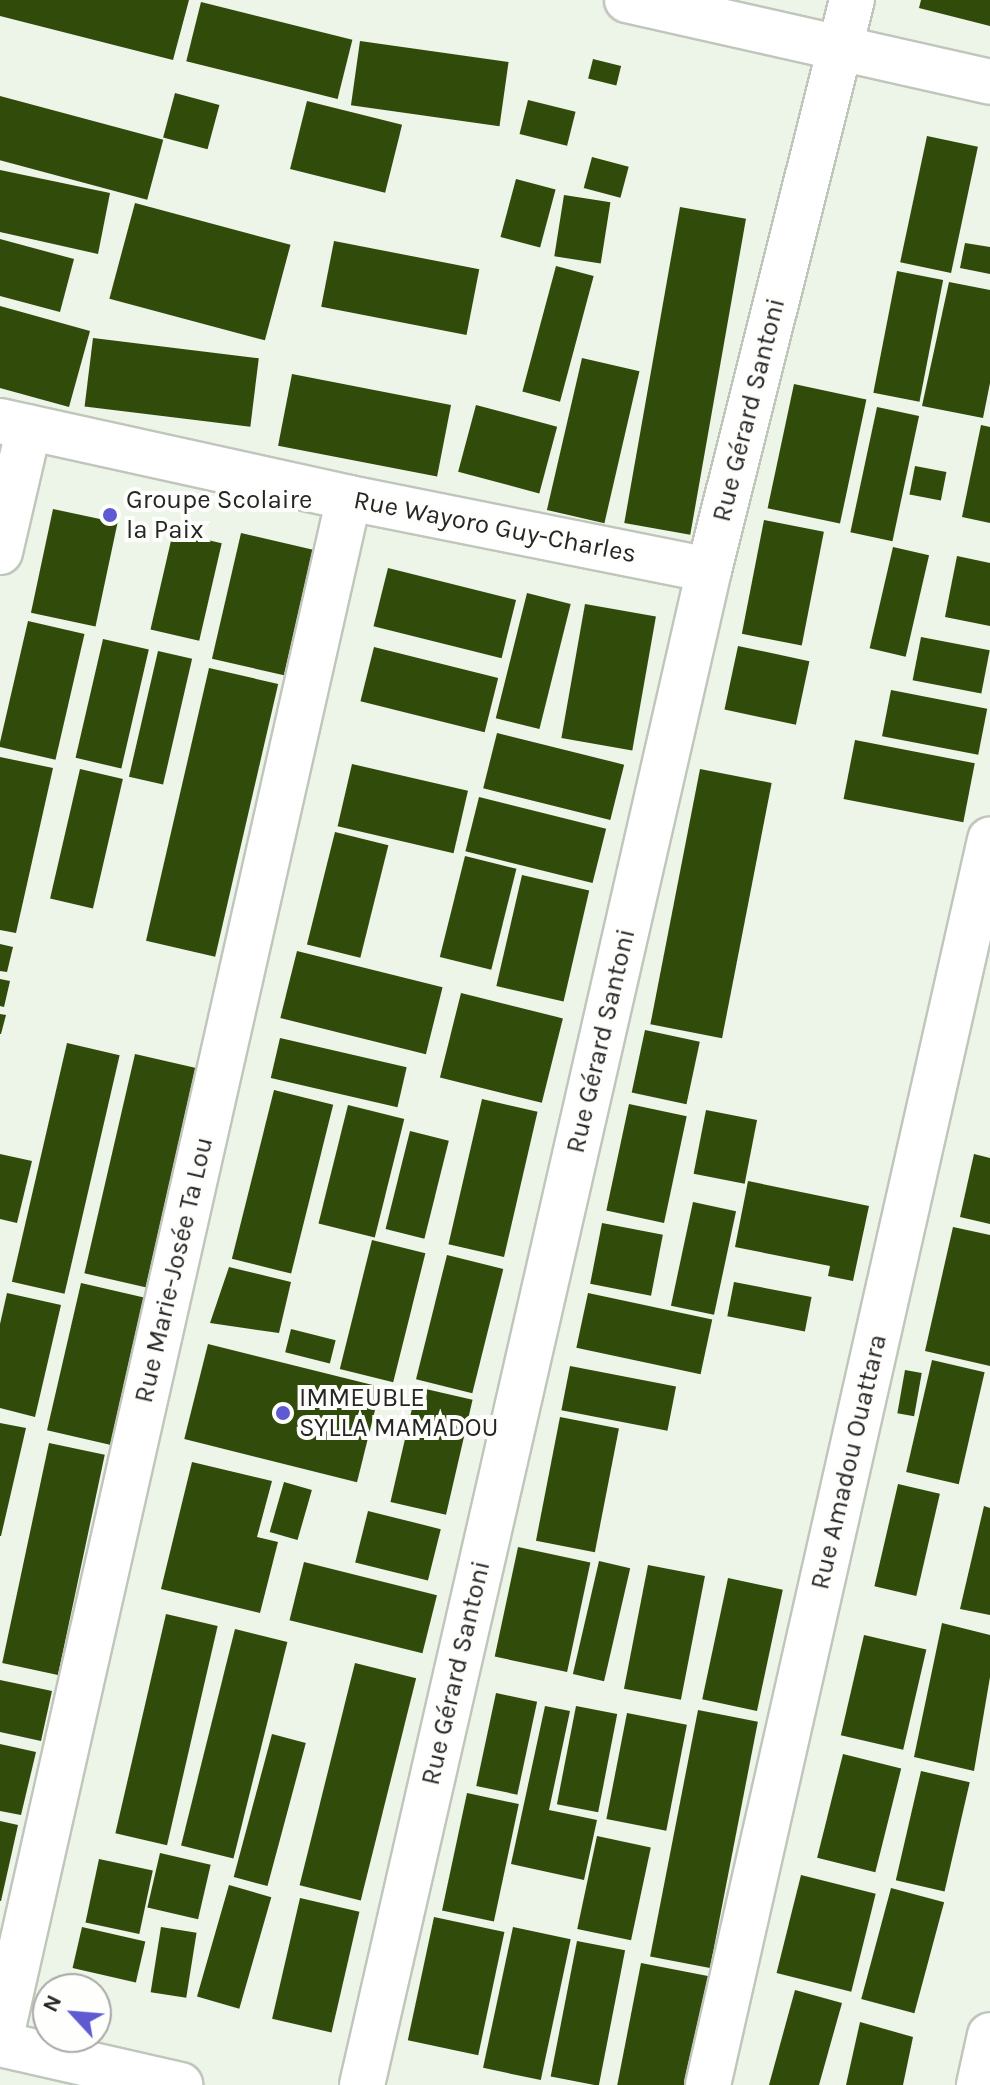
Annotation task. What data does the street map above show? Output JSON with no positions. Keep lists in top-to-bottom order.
{
  "streets": {
    "street": [
      "Rue Gérard Santoni",
      "Rue Wayoro Guy-Charles",
      "Rue Marie-Josée Ta Lou",
      "Rue Amadou Ouattara"
    ]
  },
  "crossings": [
    ["Rue Gérard Santoni", "Rue Wayoro Guy-Charles"],
    ["Rue Wayoro Guy-Charles", "Rue Marie-Josée Ta Lou"]
  ],
  "places": ["Groupe Scolaire la Paix", "IMMEUBLE SYLLA MAMADOU"],
  "north": "top left"
}
